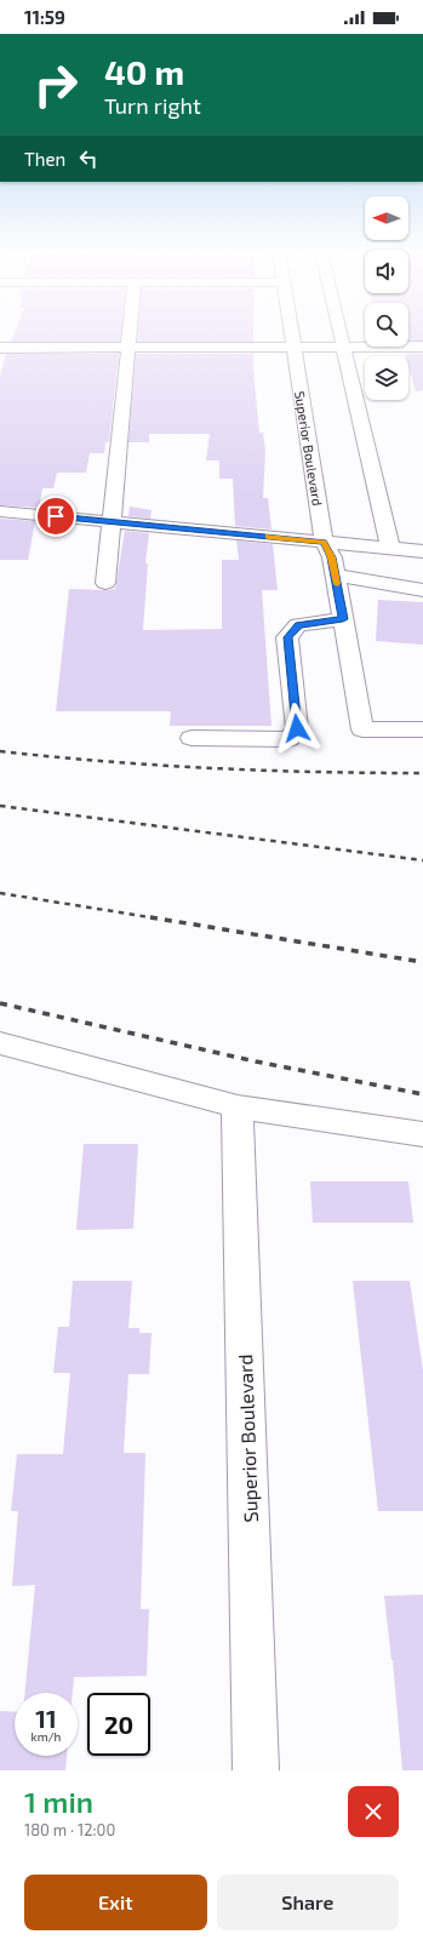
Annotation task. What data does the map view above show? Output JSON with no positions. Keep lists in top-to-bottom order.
{
  "streets": {
    "street": ["Superior Boulevard"]
  },
  "north": "left",
  "page": {
    "status": "11:59",
    "turn": ["40 m", "Turn right"],
    "then": "Then",
    "speed": "11 km/h",
    "limit": "20",
    "heading": ["1 min", "180 m · 12:00"],
    "buttons": ["Exit", "Share"]
  }
}
